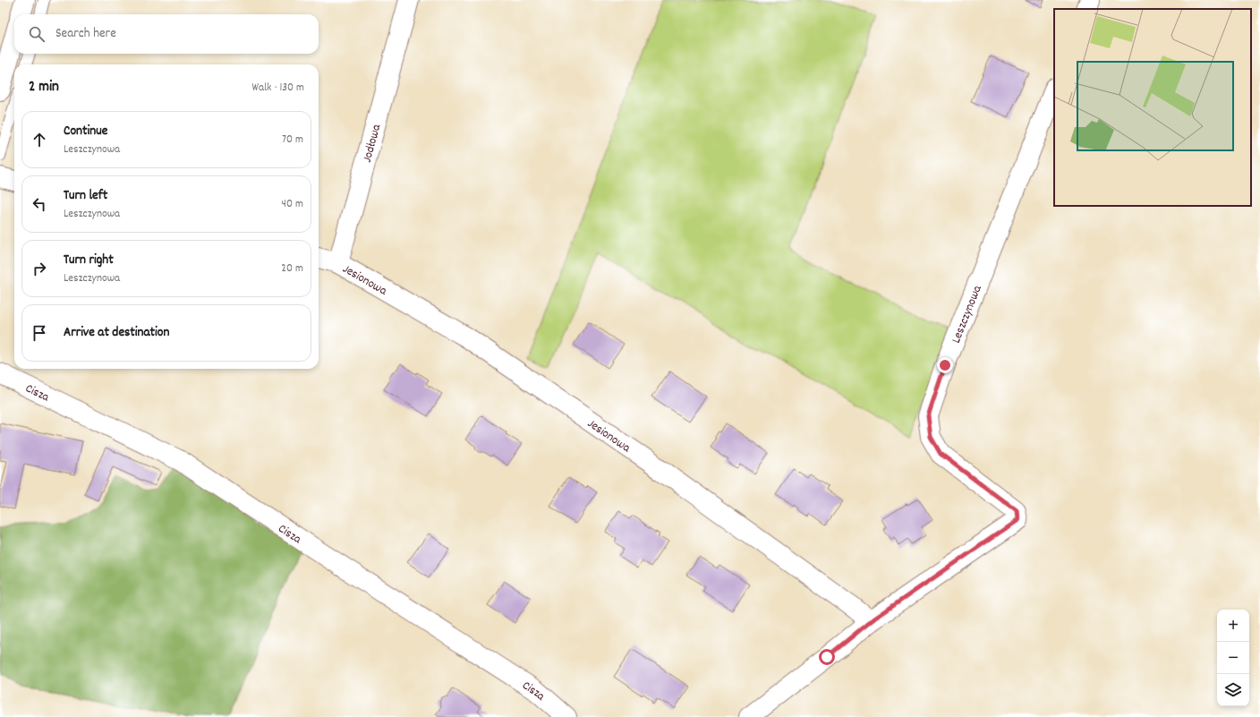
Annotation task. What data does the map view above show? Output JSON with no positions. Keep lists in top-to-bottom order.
{
  "streets": {
    "street": [
      "Jodłowa",
      "Jesionowa",
      "Leszczynowa",
      "Cisza"
    ]
  },
  "crossings": [
    ["Jodłowa", "Jesionowa"],
    ["Jesionowa", "Leszczynowa"]
  ],
  "page": {
    "search": "Search here",
    "heading": ["2 min", "Walk · 130 m"],
    "list": [
      ["Continue", "Leszczynowa", "70 m"],
      ["Turn left", "Leszczynowa", "40 m"],
      ["Turn right", "Leszczynowa", "20 m"],
      "Arrive at destination"
    ],
    "map_buttons": ["+", "−"]
  }
}
